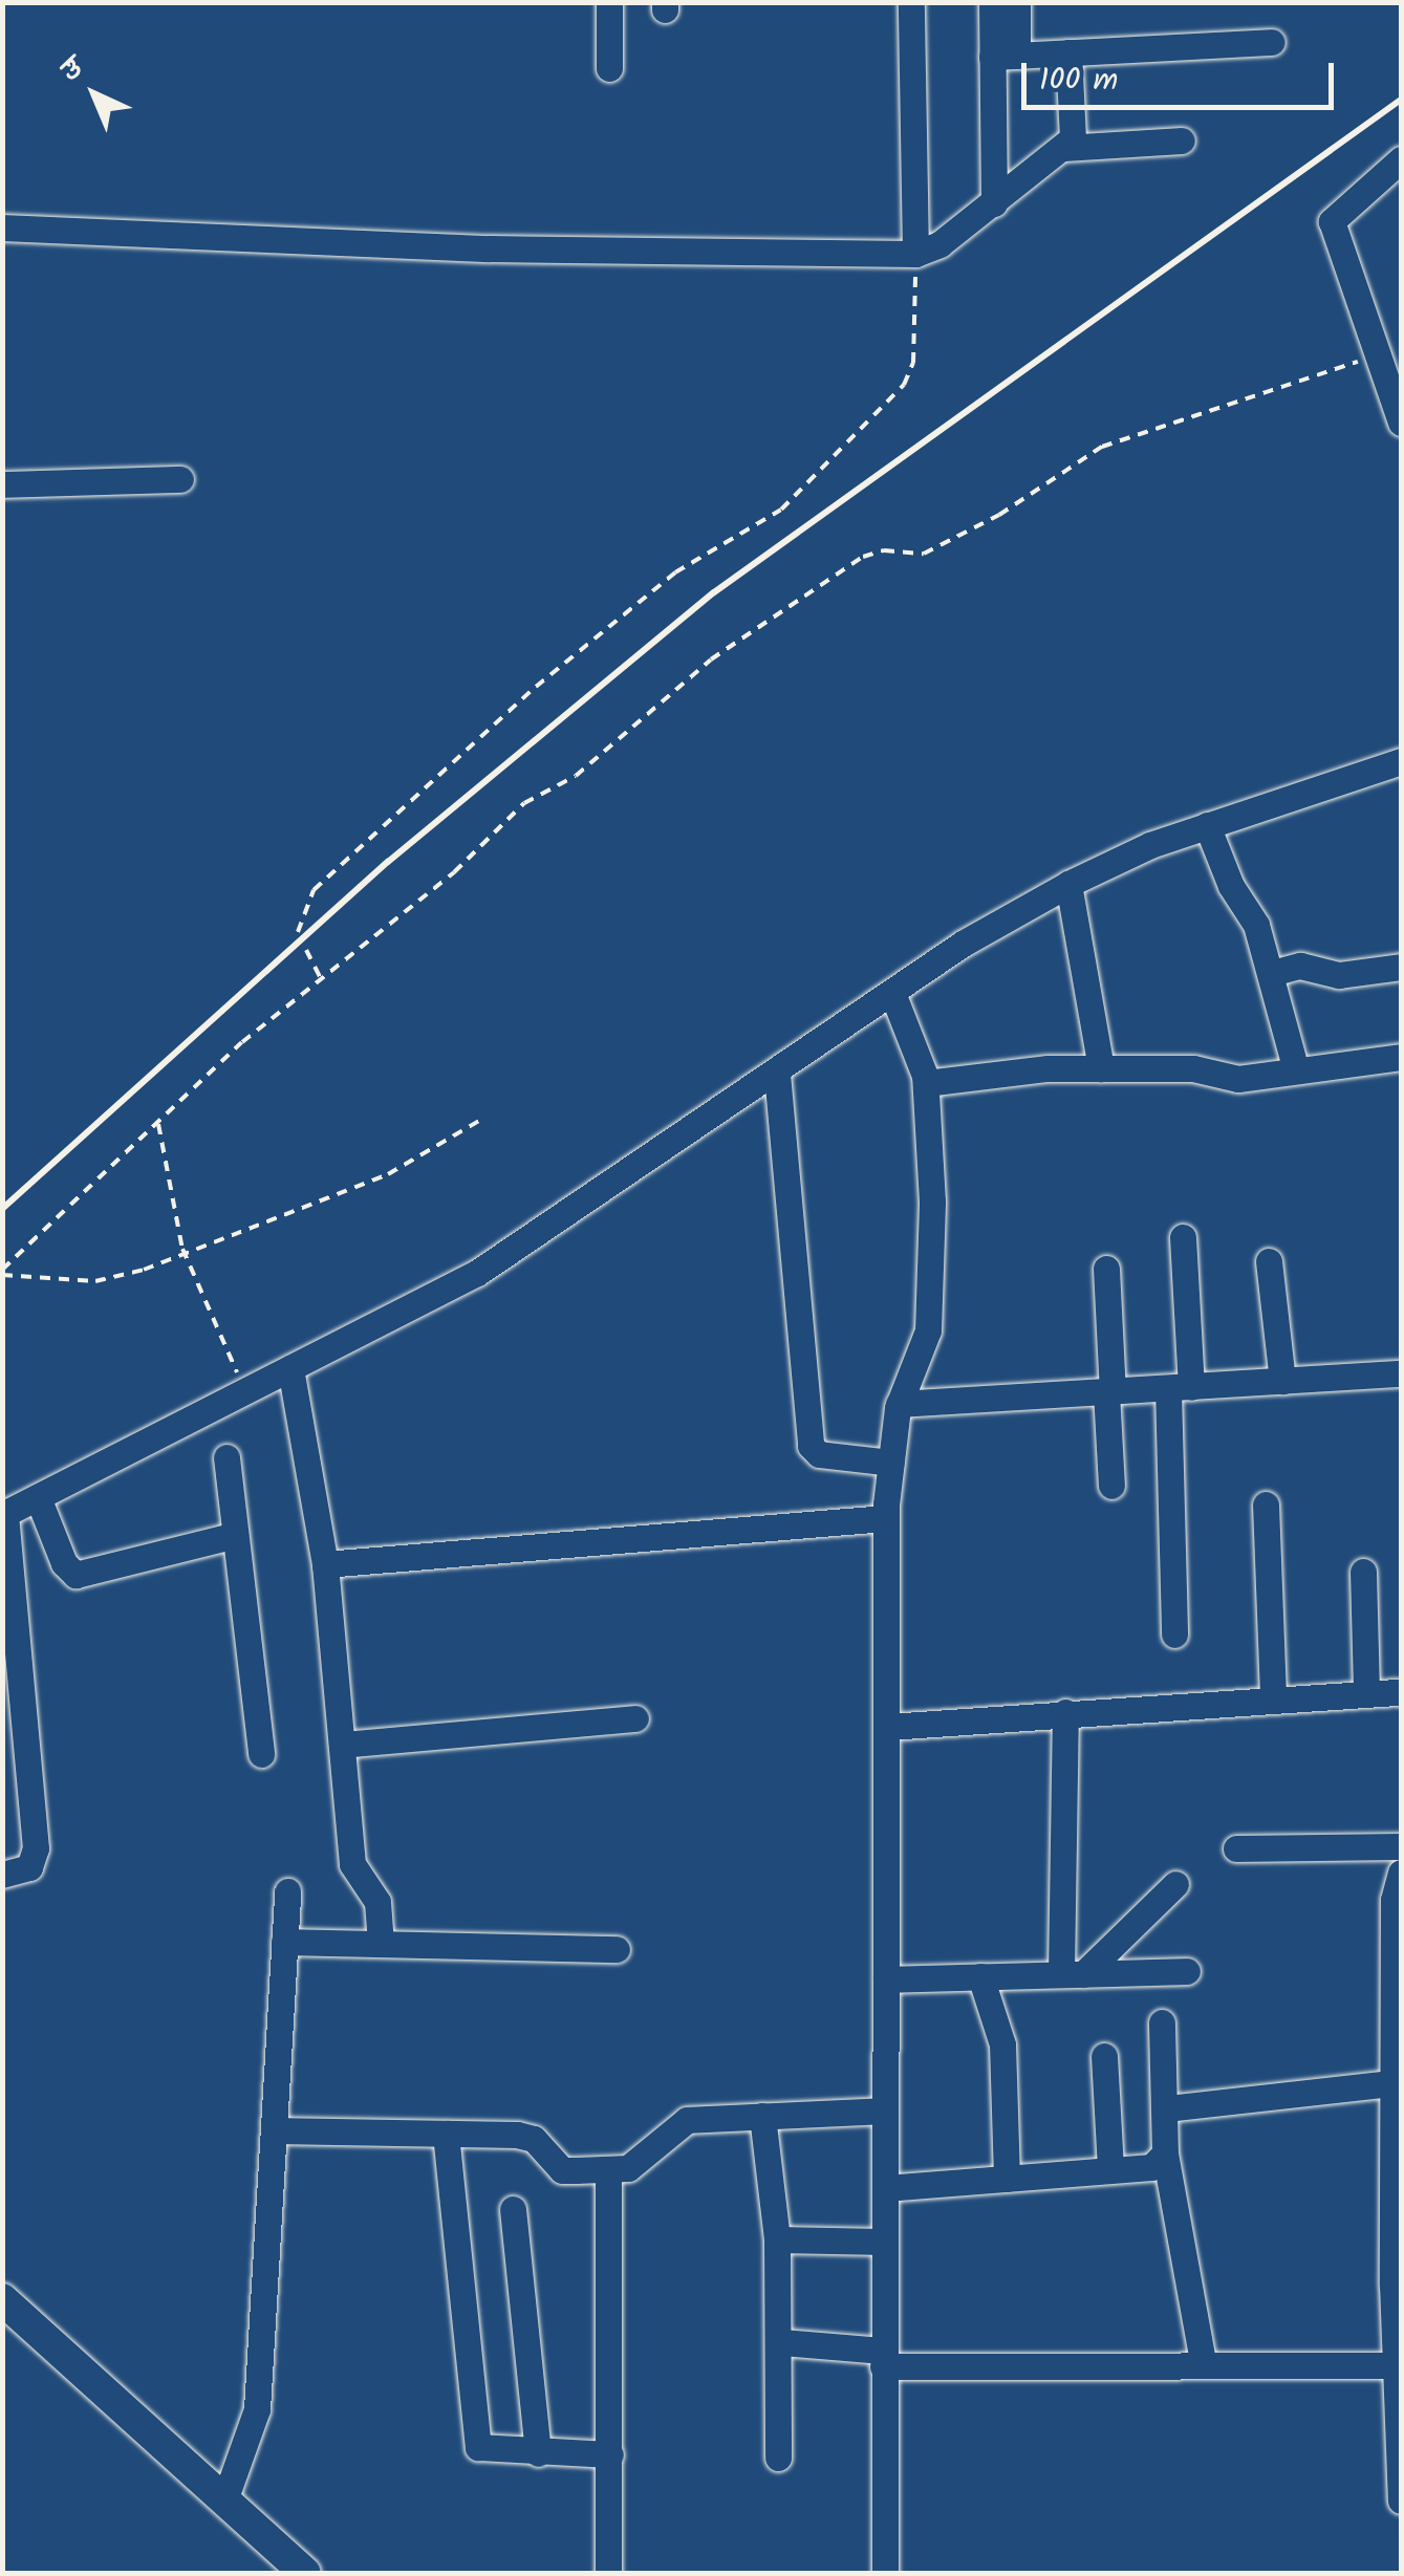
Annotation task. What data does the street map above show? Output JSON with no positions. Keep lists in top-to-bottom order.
{
  "scale_bar": "100 m",
  "north": "top left"
}
